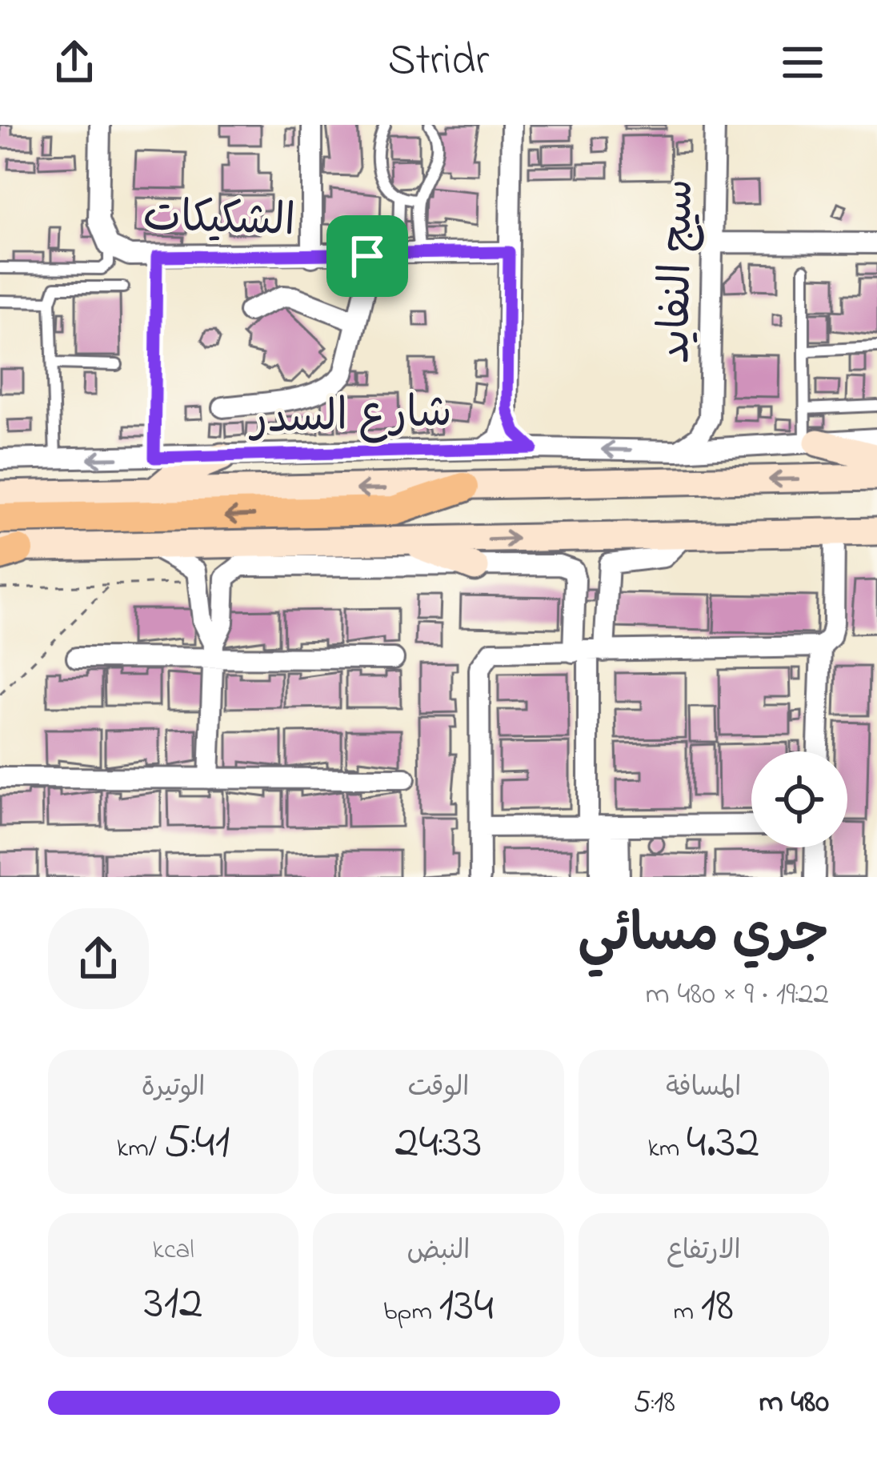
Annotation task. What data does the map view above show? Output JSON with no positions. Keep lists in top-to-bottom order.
{
  "streets": {
    "main road": ["شارع السدر"],
    "street": ["الشكيكات", "سيج النفايد"]
  },
  "crossings": [
    ["سيج النفايد", "شارع السدر"]
  ],
  "page": {
    "header": "Stridr",
    "heading": ["جري مسائي", "19:22 · 9 × 480 m"],
    "stats": [
      ["المسافة", "4.32 km"],
      ["الوقت", "24:33"],
      ["الوتيرة", "5:41 /km"],
      ["الارتفاع", "18 m"],
      ["النبض", "134 bpm"],
      ["kcal", "312"]
    ],
    "list": [
      {
        "name": "480 m",
        "note": "5:18"
      }
    ]
  }
}
